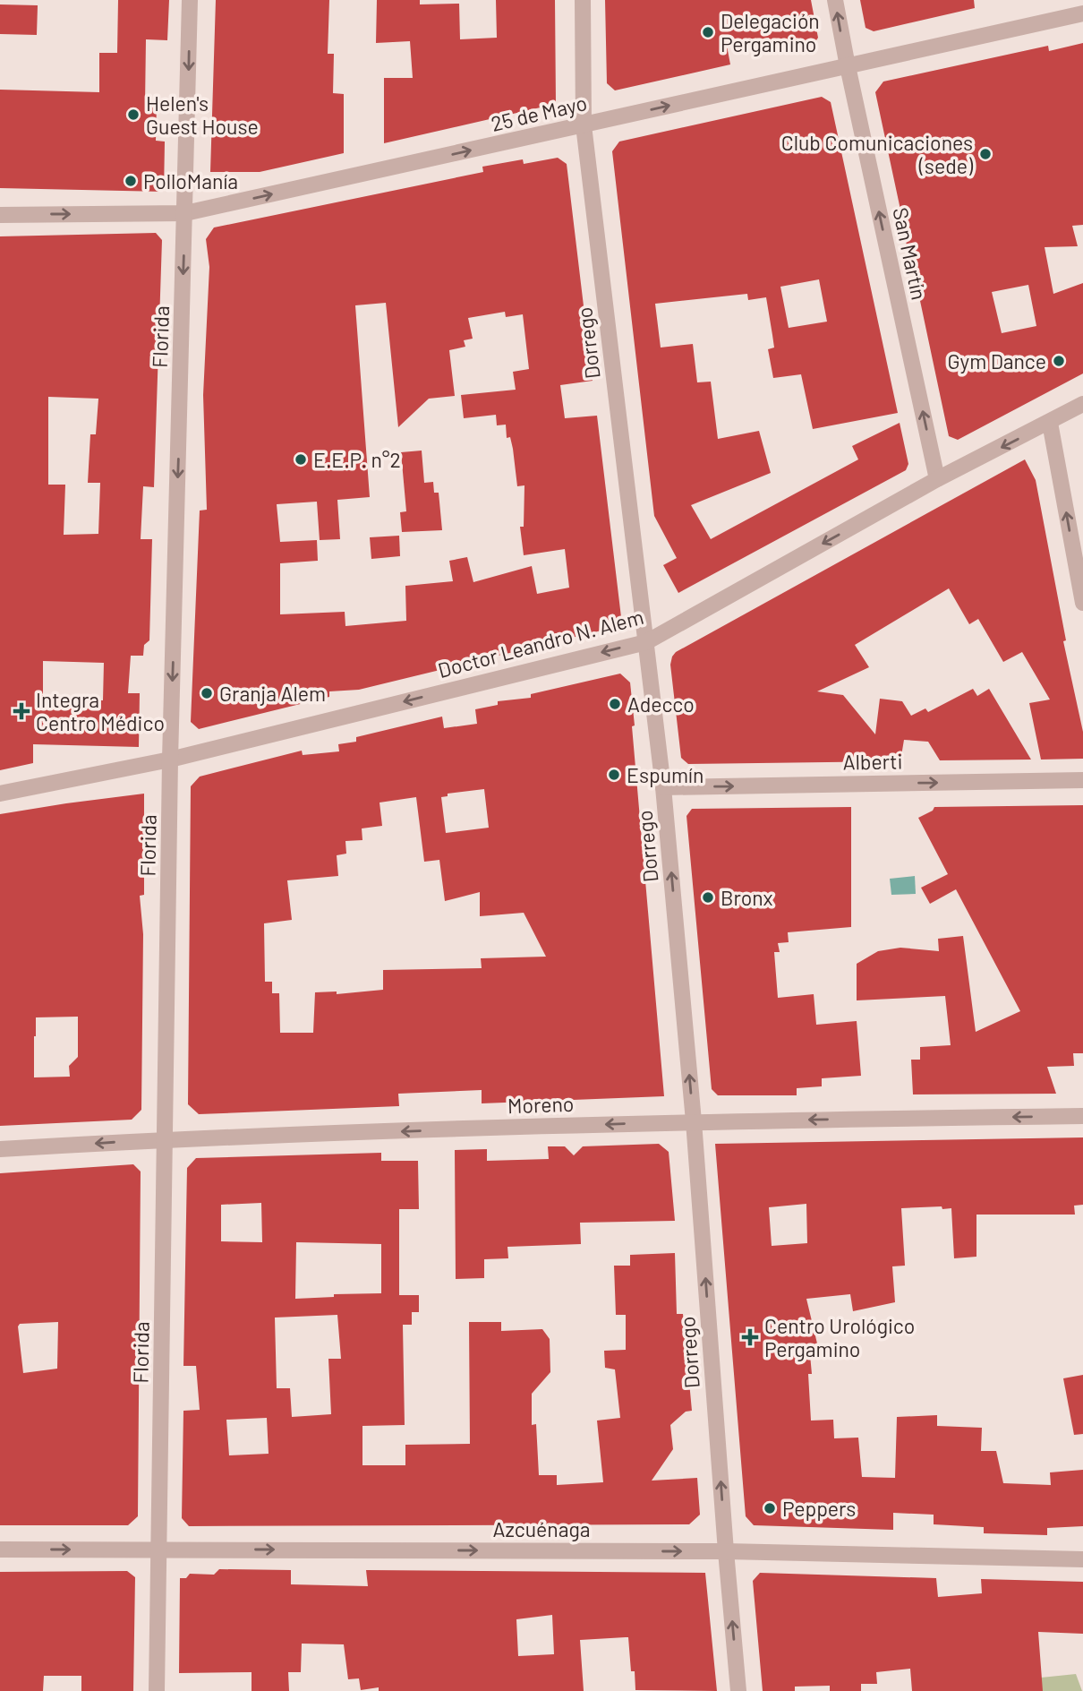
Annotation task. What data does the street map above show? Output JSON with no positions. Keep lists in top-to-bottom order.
{
  "streets": {
    "street": [
      "25 de Mayo",
      "San Martín",
      "Florida",
      "Dorrego",
      "Doctor Leandro N. Alem",
      "Alberti",
      "Moreno",
      "Azcuénaga"
    ]
  },
  "crossings": [
    ["25 de Mayo", "San Martín"],
    ["25 de Mayo", "Florida"],
    ["25 de Mayo", "Dorrego"],
    ["San Martín", "Doctor Leandro N. Alem"],
    ["Florida", "Doctor Leandro N. Alem"],
    ["Florida", "Moreno"],
    ["Florida", "Azcuénaga"],
    ["Dorrego", "Doctor Leandro N. Alem"],
    ["Dorrego", "Alberti"],
    ["Dorrego", "Moreno"],
    ["Dorrego", "Azcuénaga"]
  ],
  "one_way": [
    "25 de Mayo",
    "San Martín",
    "Florida",
    "Dorrego",
    "Doctor Leandro N. Alem",
    "Alberti",
    "Moreno",
    "Azcuénaga"
  ],
  "places": {
    "other": [
      "Delegación Pergamino",
      "Helen's Guest House",
      "Club Comunicaciones (sede)",
      "PolloManía",
      "Gym Dance",
      "E.E.P. n°2",
      "Granja Alem",
      "Adecco",
      "Espumín",
      "Bronx",
      "Peppers"
    ],
    "health": ["Integra Centro Médico", "Centro Urológico Pergamino"]
  }
}
